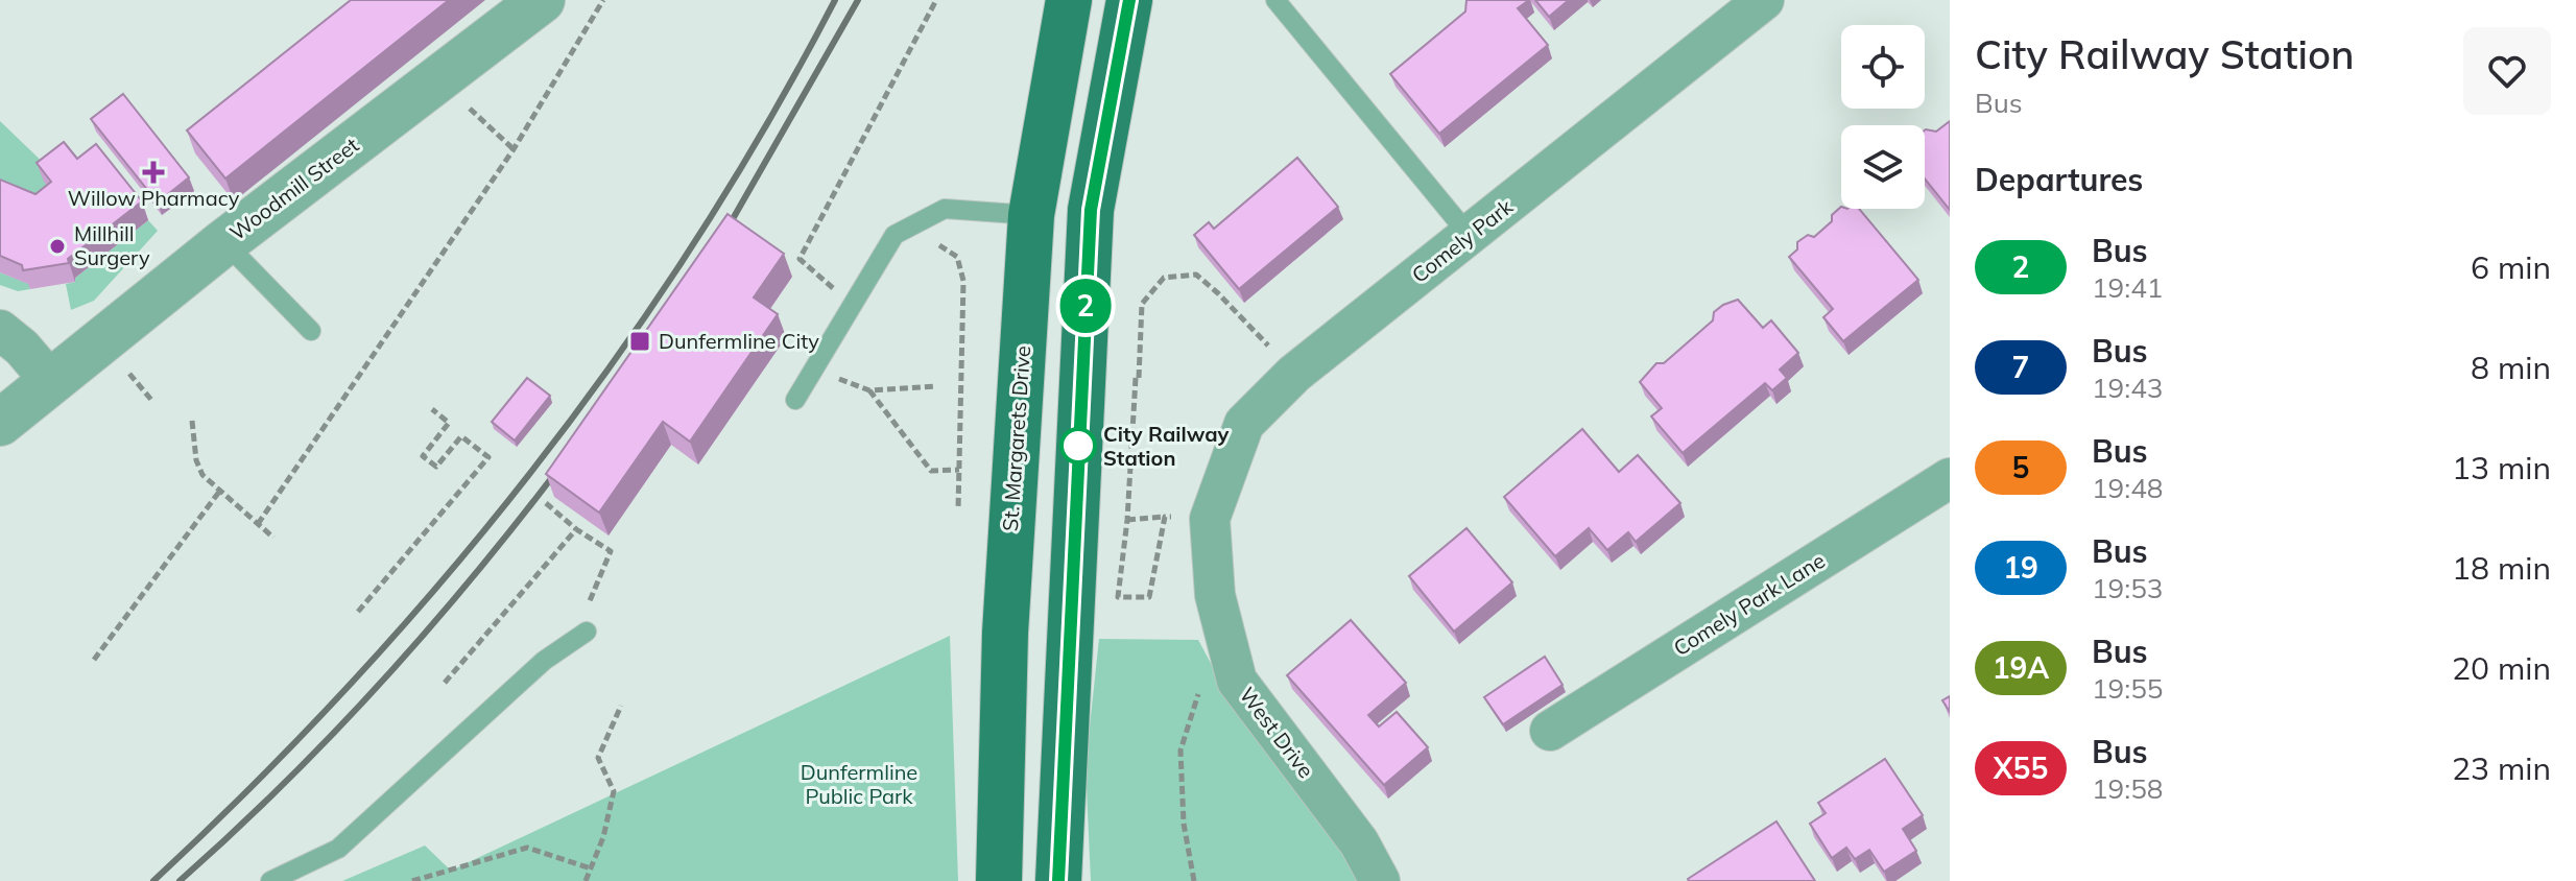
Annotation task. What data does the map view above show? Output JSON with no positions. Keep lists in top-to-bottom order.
{
  "streets": {
    "main road": ["St. Margarets Drive"],
    "street": [
      "Woodmill Street",
      "Comely Park",
      "Comely Park Lane",
      "West Drive"
    ]
  },
  "crossings": [
    ["Comely Park", "West Drive"]
  ],
  "parks": ["Dunfermline Public Park"],
  "places": {
    "health": ["Willow Pharmacy"],
    "other": ["Millhill Surgery", "City Railway Station"],
    "transit": ["Dunfermline City"]
  },
  "lines": ["bus line 2"],
  "page": {
    "on_map": "2",
    "heading": [
      ["City Railway Station", "Bus"],
      "Departures"
    ],
    "list": [
      {
        "mark": "2",
        "name": "Bus",
        "note": "19:41",
        "value": "6 min"
      },
      {
        "mark": "7",
        "name": "Bus",
        "note": "19:43",
        "value": "8 min"
      },
      {
        "mark": "5",
        "name": "Bus",
        "note": "19:48",
        "value": "13 min"
      },
      {
        "mark": "19",
        "name": "Bus",
        "note": "19:53",
        "value": "18 min"
      },
      {
        "mark": "19A",
        "name": "Bus",
        "note": "19:55",
        "value": "20 min"
      },
      {
        "mark": "X55",
        "name": "Bus",
        "note": "19:58",
        "value": "23 min"
      }
    ]
  }
}
